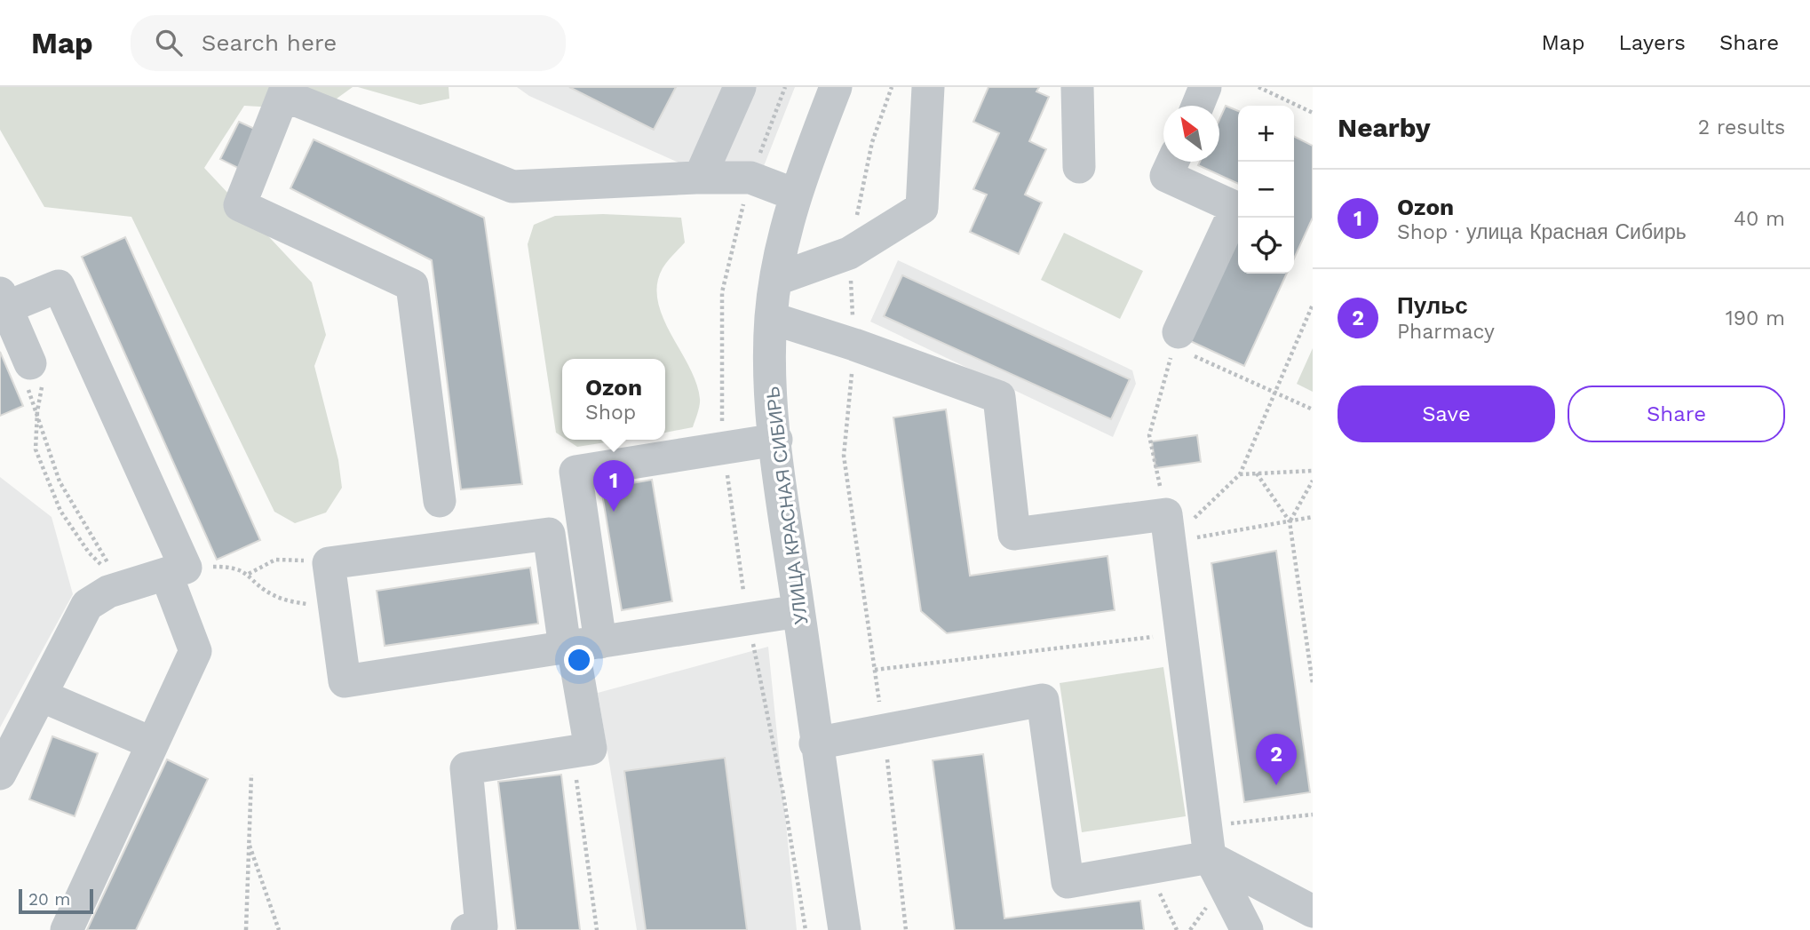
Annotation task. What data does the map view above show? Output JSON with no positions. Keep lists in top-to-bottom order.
{
  "streets": {
    "street": ["УЛИЦА КРАСНАЯ СИБИРЬ"]
  },
  "scale_bar": "20 m",
  "north": "top left",
  "page": {
    "header": "Map",
    "search": "Search here",
    "nav": ["Map", "Layers", "Share"],
    "heading": ["Nearby", "2 results"],
    "map_buttons": ["+", "−"],
    "list": [
      {
        "mark": "1",
        "name": "Ozon",
        "note": "Shop · улица Красная Сибирь",
        "value": "40 m"
      },
      {
        "mark": "2",
        "name": "Пульс",
        "note": "Pharmacy",
        "value": "190 m"
      }
    ],
    "popup": ["Ozon", "Shop"],
    "buttons": ["Save", "Share"],
    "pins": ["1", "2"],
    "scale": "20 m"
  }
}
